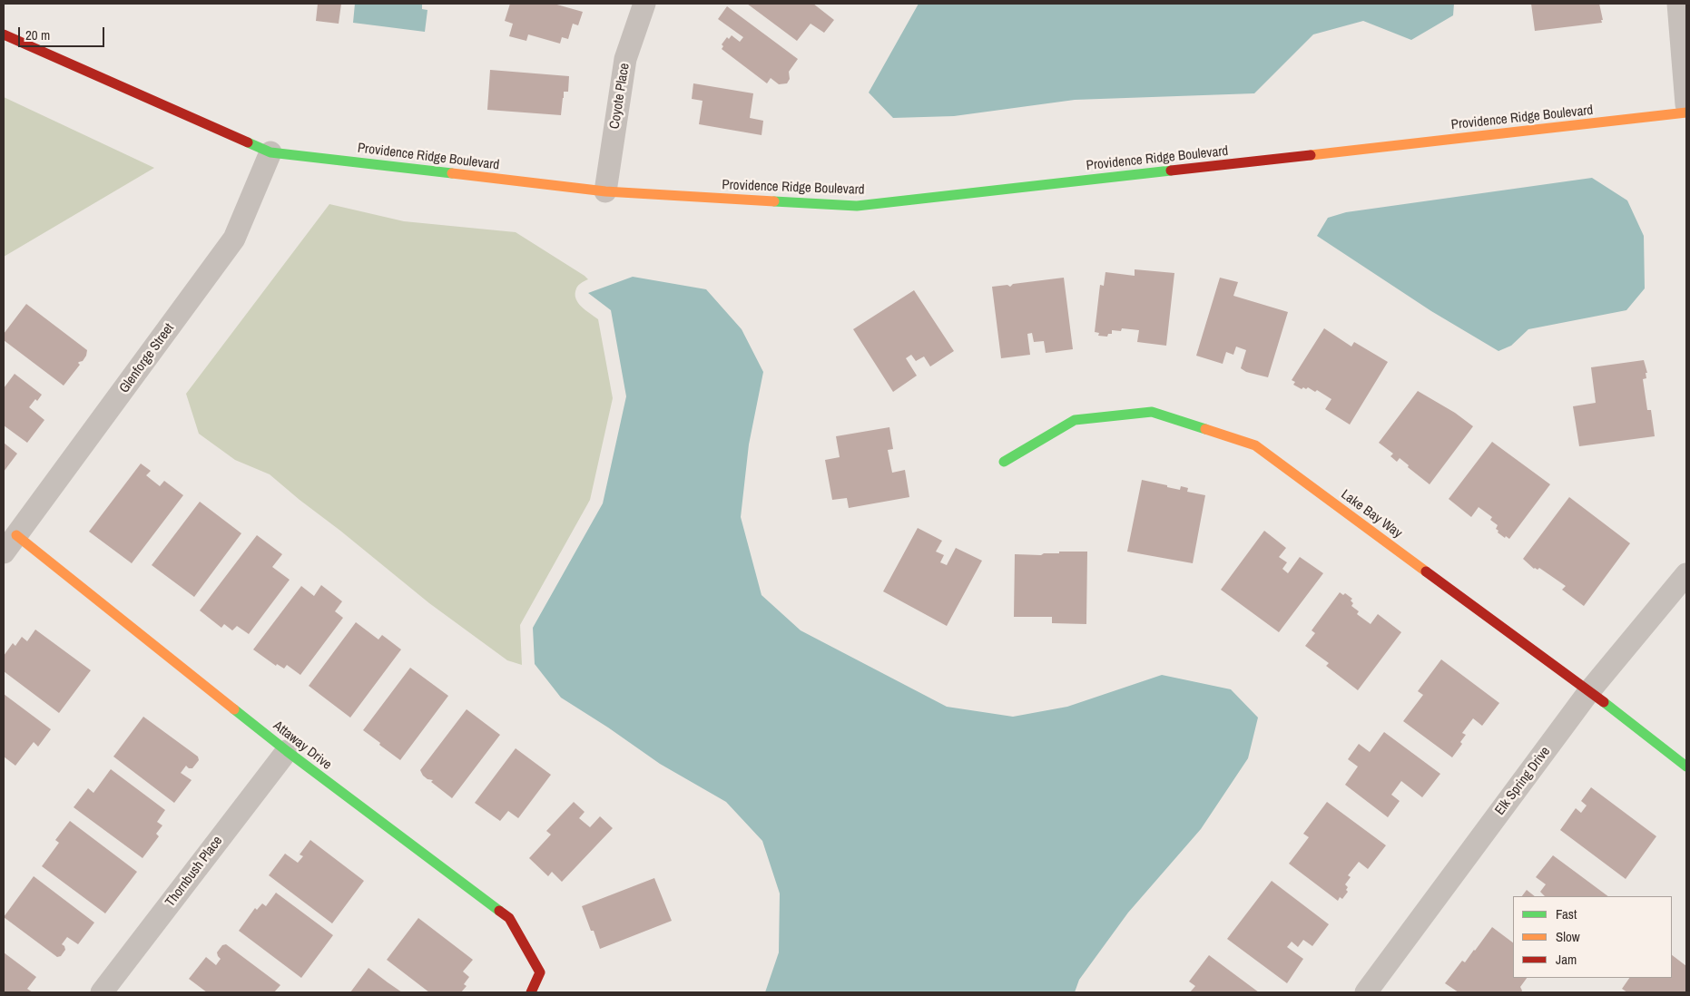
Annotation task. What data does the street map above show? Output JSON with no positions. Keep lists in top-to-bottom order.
{
  "streets": {
    "street": [
      "Coyote Place",
      "Providence Ridge Boulevard",
      "Glenforge Street",
      "Lake Bay Way",
      "Attaway Drive",
      "Elk Spring Drive",
      "Thornbush Place"
    ]
  },
  "crossings": [
    ["Coyote Place", "Providence Ridge Boulevard"],
    ["Providence Ridge Boulevard", "Glenforge Street"],
    ["Glenforge Street", "Attaway Drive"],
    ["Lake Bay Way", "Elk Spring Drive"],
    ["Attaway Drive", "Thornbush Place"]
  ],
  "legend": ["Fast", "Slow", "Jam"],
  "scale_bar": "20 m"
}
